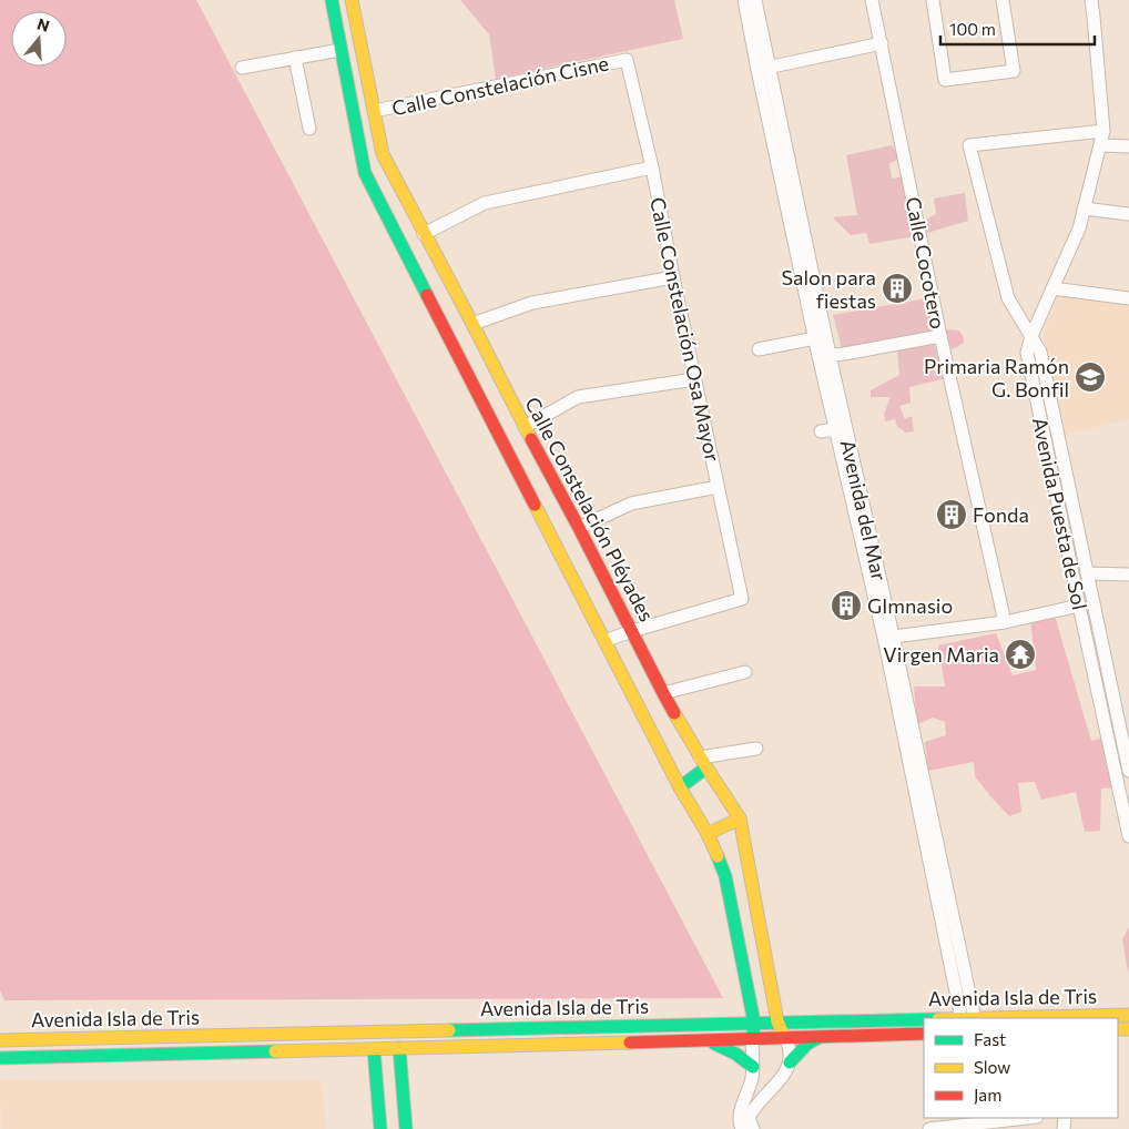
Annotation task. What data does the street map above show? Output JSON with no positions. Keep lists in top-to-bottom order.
{
  "streets": {
    "main road": ["Calle Constelación Pléyades", "Avenida Isla de Tris"],
    "street": [
      "Calle Constelación Cisne",
      "Calle Cocotero",
      "Calle Constelación Osa Mayor",
      "Avenida del Mar",
      "Avenida Puesta de Sol"
    ]
  },
  "crossings": [
    ["Calle Constelación Cisne", "Calle Constelación Osa Mayor"],
    ["Calle Constelación Cisne", "Calle Constelación Pléyades"],
    ["Calle Constelación Osa Mayor", "Calle Constelación Pléyades"],
    ["Calle Constelación Pléyades", "Avenida Isla de Tris"],
    ["Avenida del Mar", "Avenida Isla de Tris"]
  ],
  "places": {
    "building": ["Salon para fiestas", "Fonda", "GImnasio"],
    "school or university": ["Primaria Ramón G. Bonfil"],
    "temple": ["Virgen Maria"]
  },
  "legend": ["Fast", "Slow", "Jam"],
  "scale_bar": "100 m",
  "north": "top"
}
